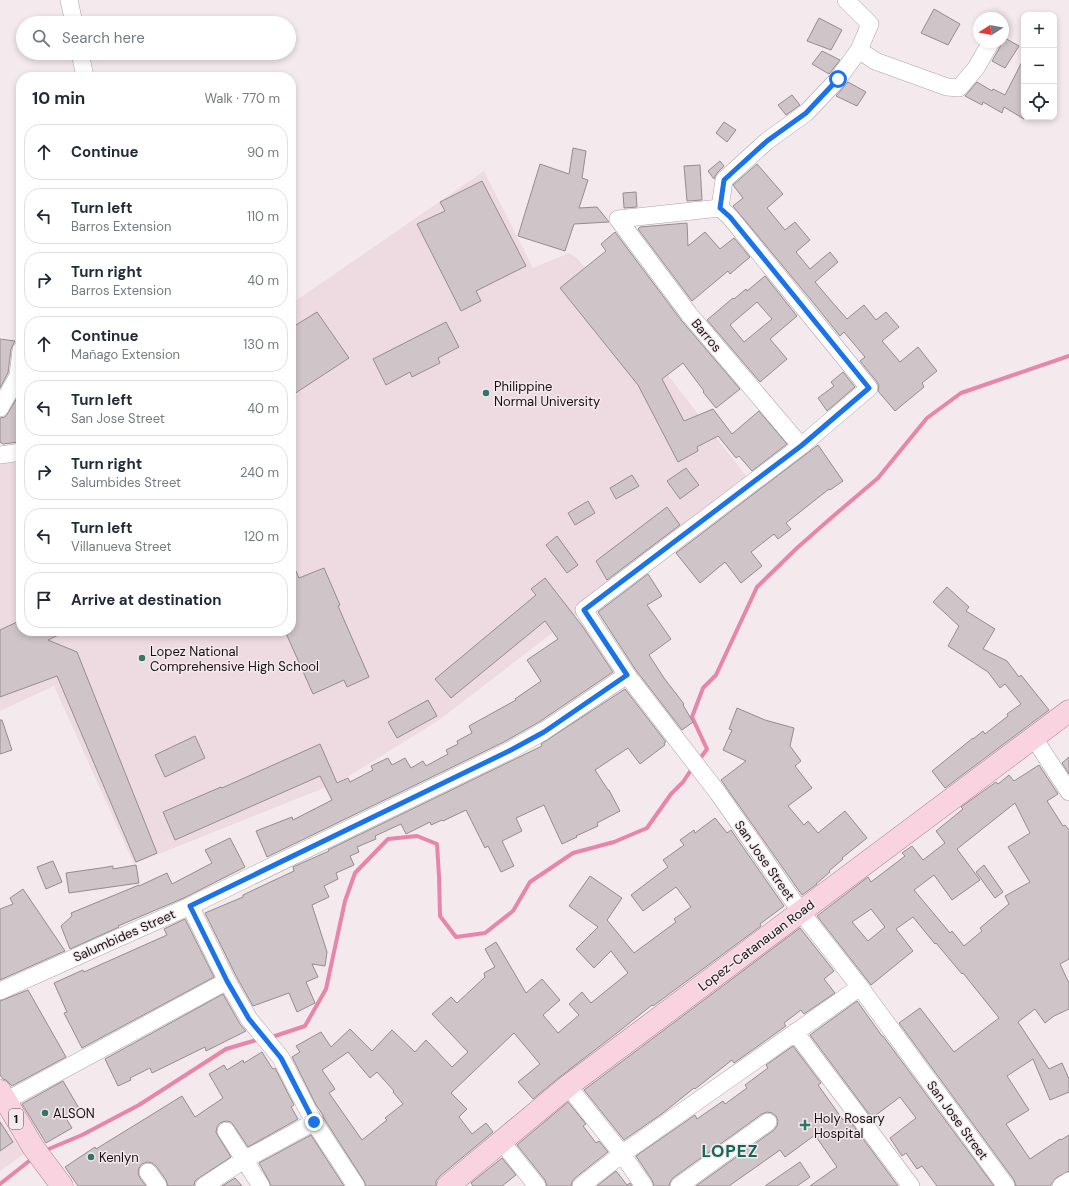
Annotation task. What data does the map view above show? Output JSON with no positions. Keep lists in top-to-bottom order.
{
  "streets": {
    "main road": ["Lopez-Catanauan Road", "1"],
    "street": ["Barros", "San Jose Street", "Salumbides Street"]
  },
  "crossings": [
    ["Barros", "San Jose Street"],
    ["San Jose Street", "Salumbides Street"],
    ["San Jose Street", "Lopez-Catanauan Road"]
  ],
  "districts": ["LOPEZ"],
  "places": {
    "other": [
      "Philippine Normal University",
      "Lopez National Comprehensive High School",
      "ALSON",
      "Kenlyn"
    ],
    "health": ["Holy Rosary Hospital"]
  },
  "north": "left",
  "page": {
    "map_buttons": ["+", "−"],
    "search": "Search here",
    "heading": ["10 min", "Walk · 770 m"],
    "list": [
      ["Continue", "90 m"],
      ["Turn left", "Barros Extension", "110 m"],
      ["Turn right", "Barros Extension", "40 m"],
      ["Continue", "Mañago Extension", "130 m"],
      ["Turn left", "San Jose Street", "40 m"],
      ["Turn right", "Salumbides Street", "240 m"],
      ["Turn left", "Villanueva Street", "120 m"],
      "Arrive at destination"
    ]
  }
}
